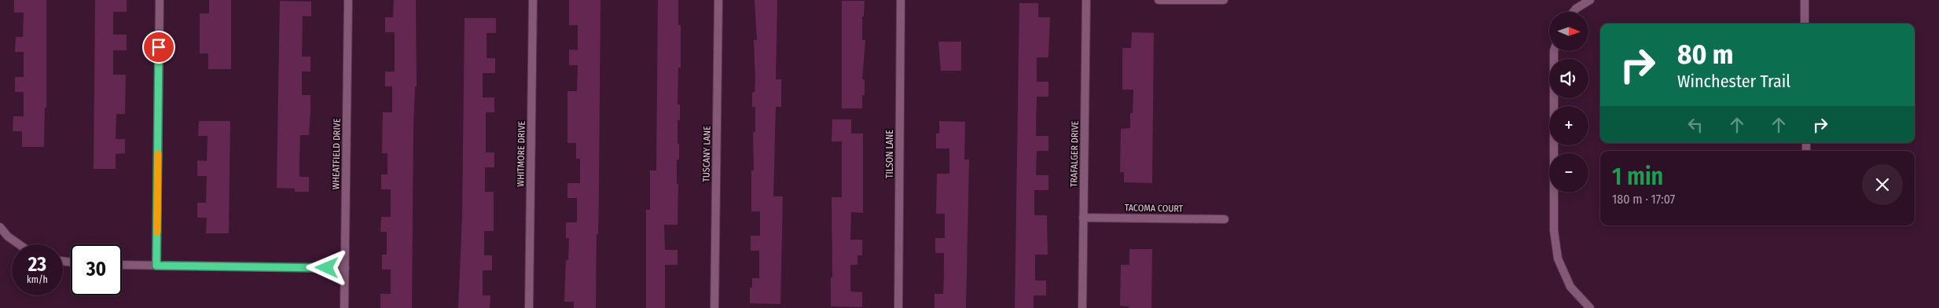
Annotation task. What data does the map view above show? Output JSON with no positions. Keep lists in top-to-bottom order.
{
  "streets": {
    "street": [
      "WHEATFIELD DRIVE",
      "WHITMORE DRIVE",
      "TUSCANY LANE",
      "TILSON LANE",
      "TRAFALGER DRIVE",
      "TACOMA COURT"
    ]
  },
  "crossings": [
    ["TRAFALGER DRIVE", "TACOMA COURT"]
  ],
  "north": "right",
  "page": {
    "map_buttons": ["+", "−"],
    "turn": ["80 m", "Winchester Trail"],
    "heading": ["1 min", "180 m · 17:07"],
    "speed": "23 km/h",
    "limit": "30"
  }
}
